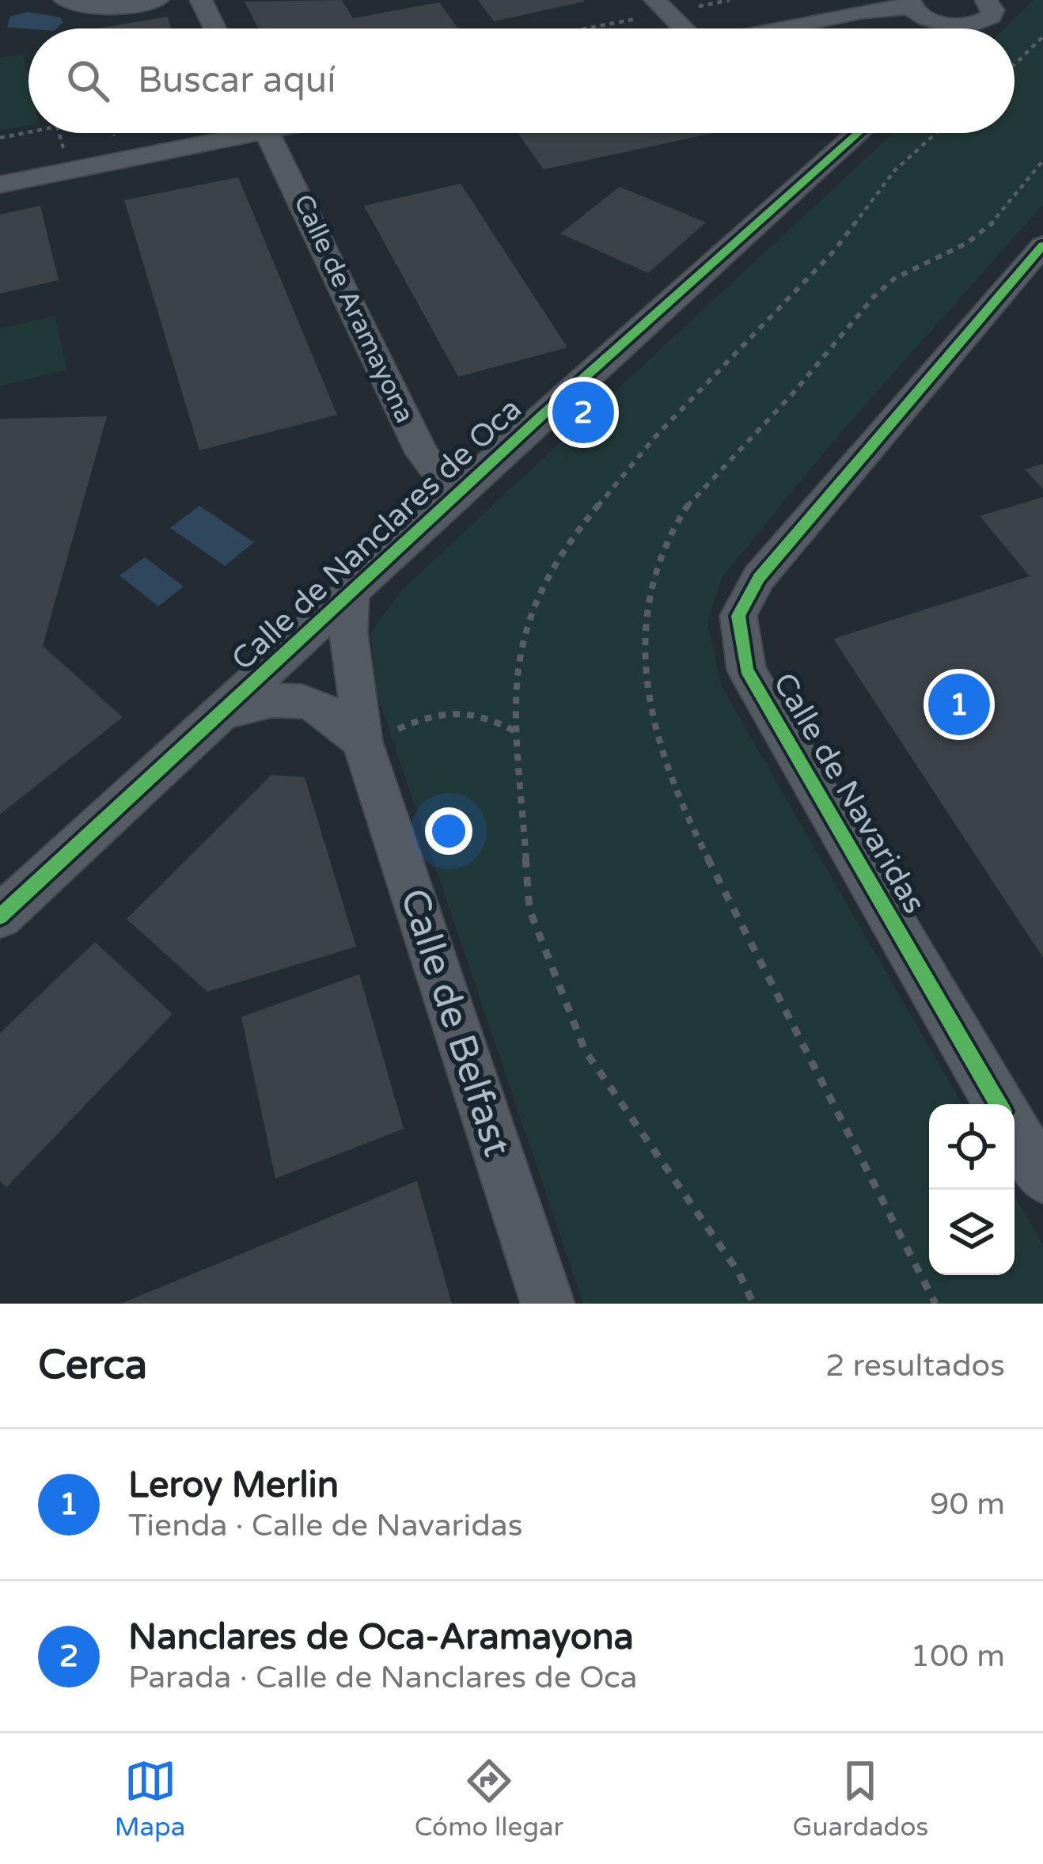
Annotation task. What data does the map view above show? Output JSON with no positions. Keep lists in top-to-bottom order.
{
  "streets": {
    "street": [
      "Calle de Aramayona",
      "Calle de Nanclares de Oca",
      "Calle de Navaridas",
      "Calle de Belfast"
    ]
  },
  "crossings": [
    ["Calle de Aramayona", "Calle de Nanclares de Oca"],
    ["Calle de Nanclares de Oca", "Calle de Belfast"]
  ],
  "page": {
    "search": "Buscar aquí",
    "pins": ["2", "1"],
    "heading": ["Cerca", "2 resultados"],
    "list": [
      {
        "mark": "1",
        "name": "Leroy Merlin",
        "note": "Tienda · Calle de Navaridas",
        "value": "90 m"
      },
      {
        "mark": "2",
        "name": "Nanclares de Oca-Aramayona",
        "note": "Parada · Calle de Nanclares de Oca",
        "value": "100 m"
      }
    ],
    "nav": ["Mapa", "Cómo llegar", "Guardados"]
  }
}
